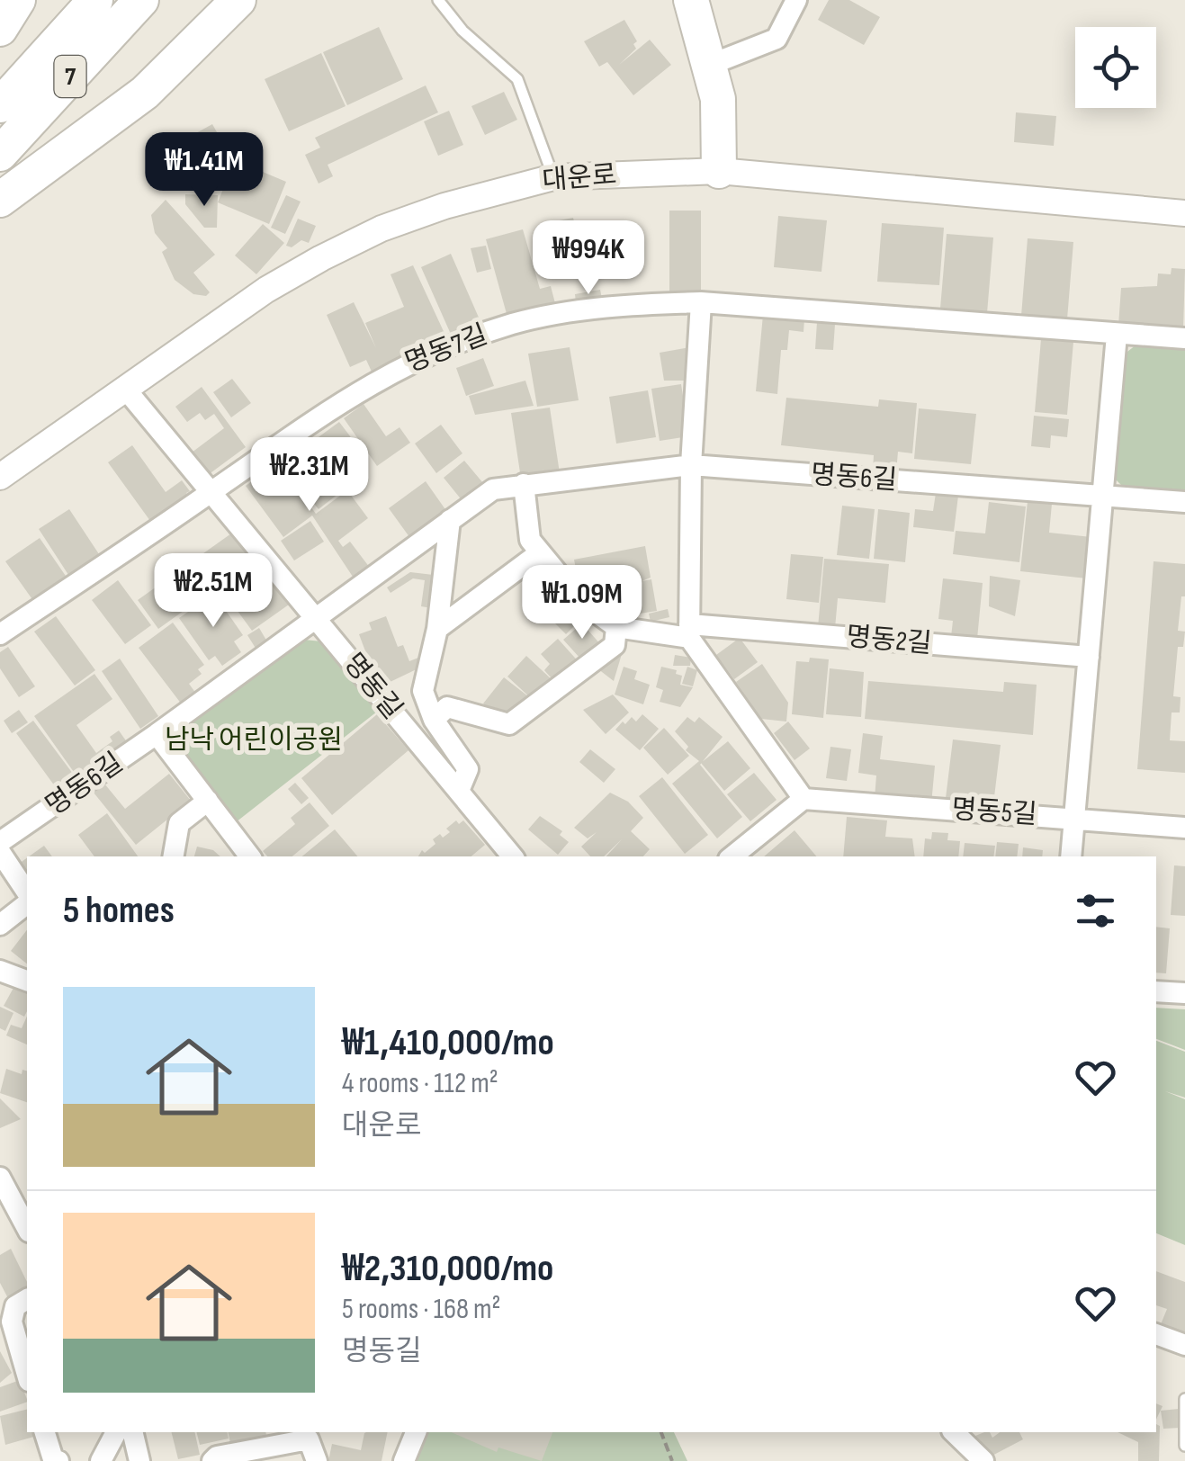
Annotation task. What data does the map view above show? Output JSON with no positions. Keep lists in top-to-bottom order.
{
  "streets": {
    "highway": ["7"],
    "street": [
      "대운로",
      "명동7길",
      "명동6길",
      "명동2길",
      "명동길",
      "명동5길"
    ]
  },
  "crossings": [
    ["대운로", "명동길"],
    ["명동7길", "명동길"],
    ["명동6길", "명동길"]
  ],
  "parks": ["남낙 어린이공원"],
  "page": {
    "price": [
      "₩1.41M",
      "₩994K",
      "₩2.31M",
      "₩2.51M",
      "₩1.09M"
    ],
    "heading": "5 homes",
    "list": [
      {
        "name": "₩1,410,000/mo",
        "note": "4 rooms · 112 m² · 대운로"
      },
      {
        "name": "₩2,310,000/mo",
        "note": "5 rooms · 168 m² · 명동길"
      }
    ]
  }
}
